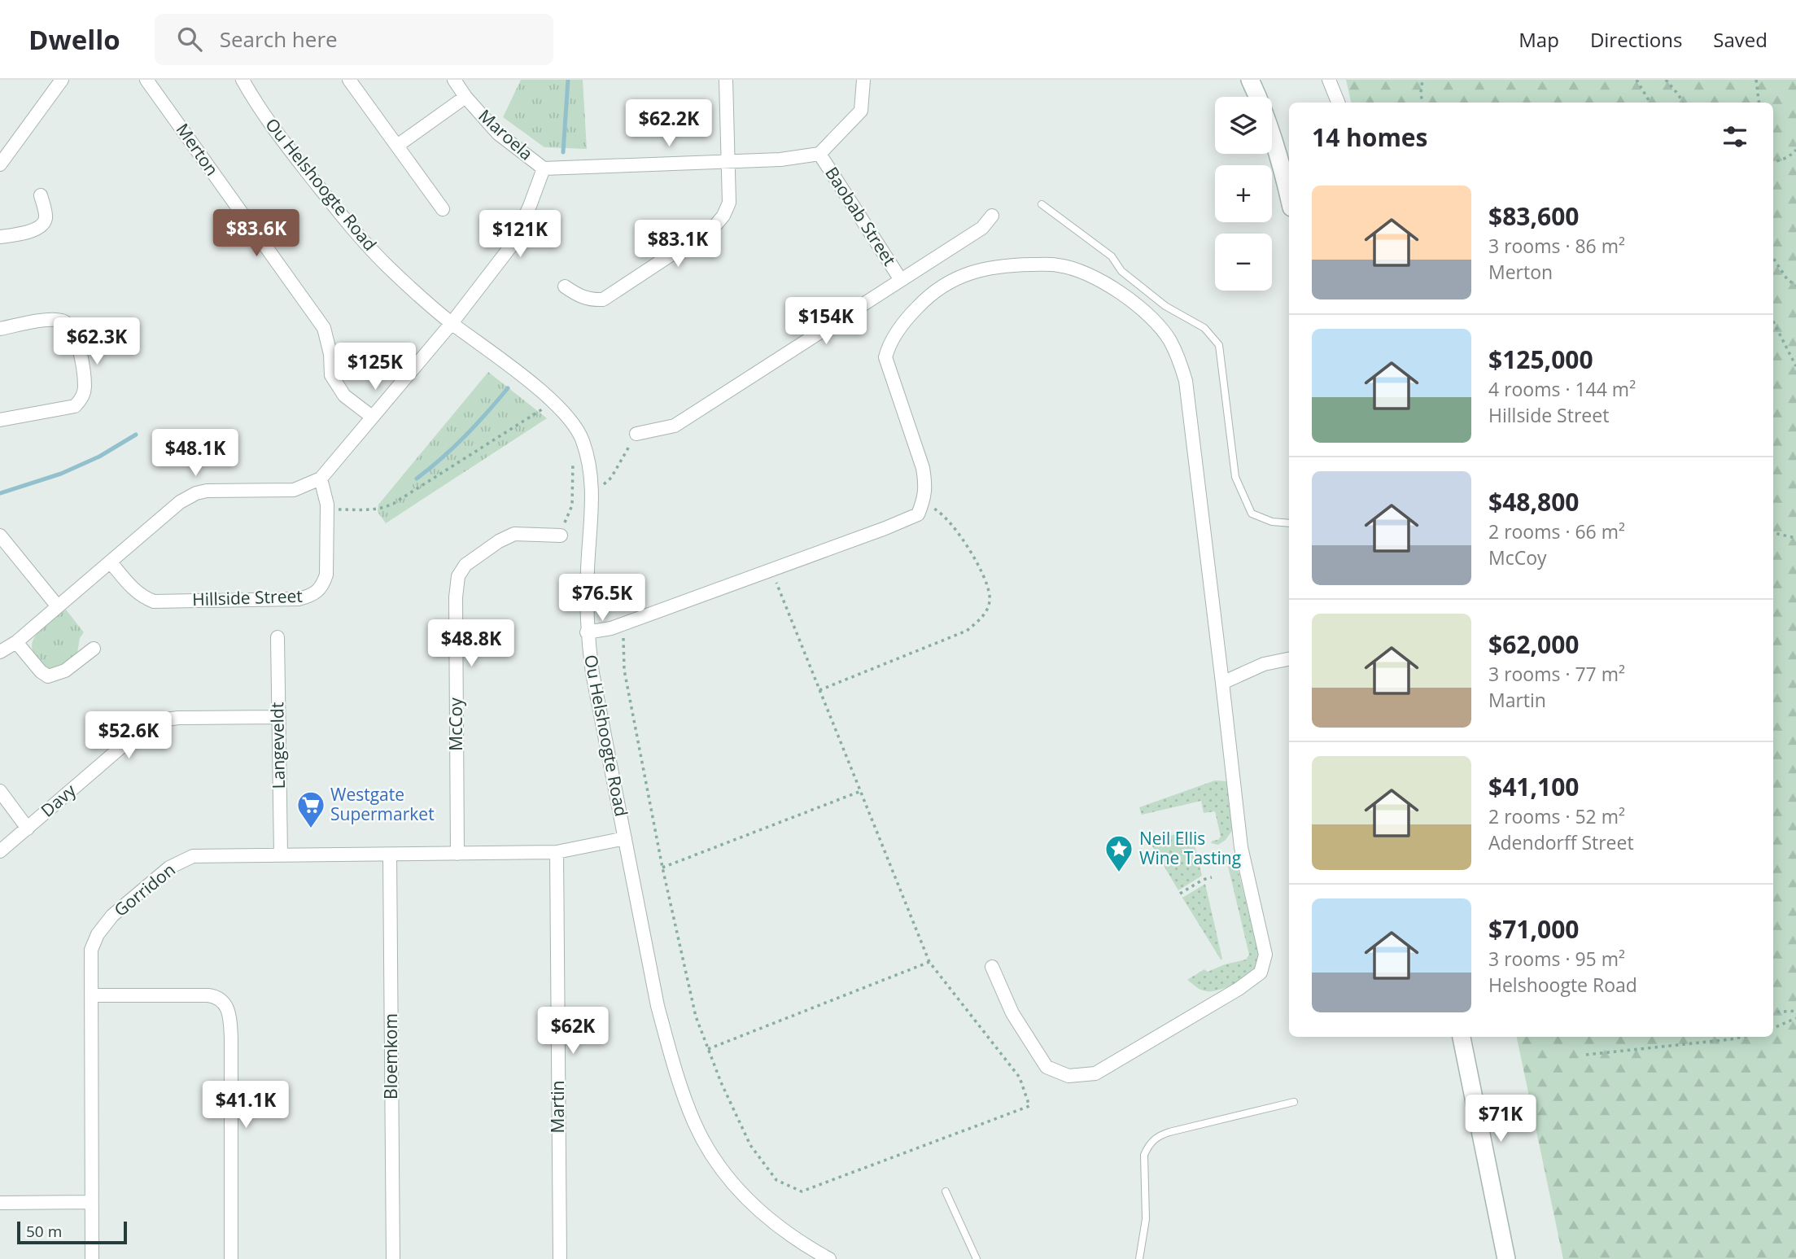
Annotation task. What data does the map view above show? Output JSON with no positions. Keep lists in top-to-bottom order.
{
  "streets": {
    "street": [
      "Maroela",
      "Merton",
      "Ou Helshoogte Road",
      "Baobab Street",
      "Hillside Street",
      "McCoy",
      "Langeveldt",
      "Davy",
      "Gorridon",
      "Bloemkom",
      "Martin"
    ]
  },
  "crossings": [
    ["Maroela", "Baobab Street"],
    ["Ou Helshoogte Road", "Gorridon"],
    ["McCoy", "Gorridon"],
    ["Langeveldt", "Davy"],
    ["Langeveldt", "Gorridon"],
    ["Gorridon", "Bloemkom"],
    ["Gorridon", "Martin"]
  ],
  "places": {
    "supermarket": ["Westgate Supermarket"],
    "place": ["Neil Ellis Wine Tasting"]
  },
  "scale_bar": "50 m",
  "page": {
    "header": "Dwello",
    "search": "Search here",
    "nav": ["Map", "Directions", "Saved"],
    "map_buttons": ["+", "−"],
    "price": [
      "$62.2K",
      "$83.6K",
      "$121K",
      "$83.1K",
      "$154K",
      "$62.3K",
      "$125K",
      "$48.1K",
      "$76.5K",
      "$48.8K",
      "$52.6K",
      "$62K",
      "$41.1K",
      "$71K"
    ],
    "heading": "14 homes",
    "list": [
      {
        "name": "$83,600",
        "note": "3 rooms · 86 m² · Merton"
      },
      {
        "name": "$125,000",
        "note": "4 rooms · 144 m² · Hillside Street"
      },
      {
        "name": "$48,800",
        "note": "2 rooms · 66 m² · McCoy"
      },
      {
        "name": "$62,000",
        "note": "3 rooms · 77 m² · Martin"
      },
      {
        "name": "$41,100",
        "note": "2 rooms · 52 m² · Adendorff Street"
      },
      {
        "name": "$71,000",
        "note": "3 rooms · 95 m² · Helshoogte Road"
      }
    ],
    "scale": "50 m"
  }
}
